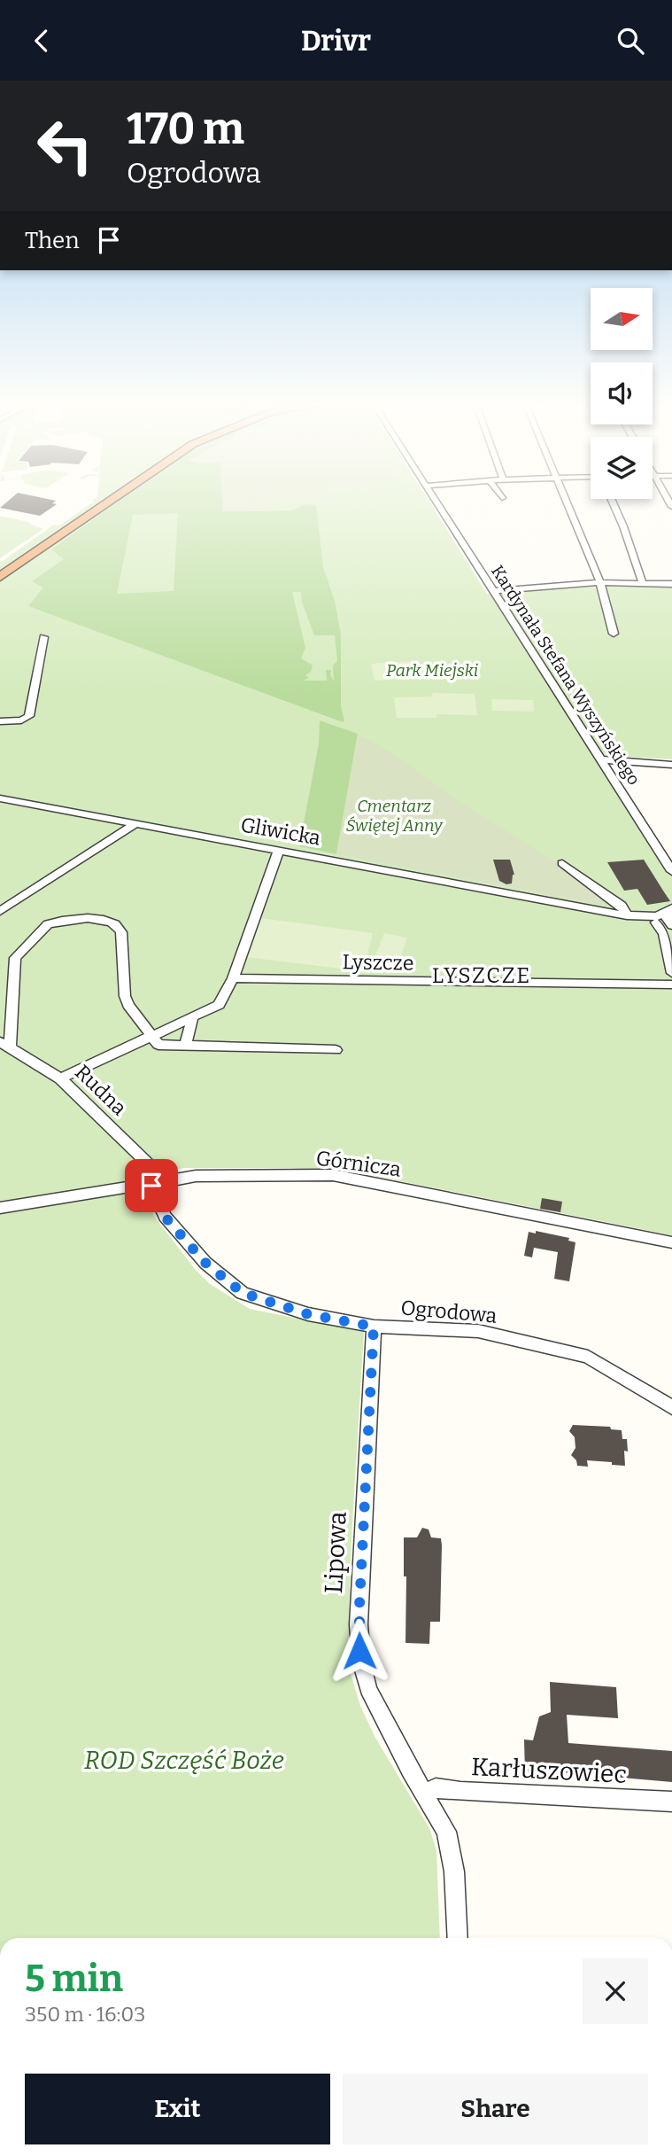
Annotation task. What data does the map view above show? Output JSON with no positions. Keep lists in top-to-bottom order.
{
  "streets": {
    "street": [
      "Kardynała Stefana Wyszyńskiego",
      "Gliwicka",
      "Lyszcze",
      "Rudna",
      "Górnicza",
      "Ogrodowa",
      "Lipowa",
      "Karłuszowiec"
    ]
  },
  "crossings": [
    ["Rudna", "Górnicza"],
    ["Rudna", "Ogrodowa"],
    ["Górnicza", "Ogrodowa"],
    ["Ogrodowa", "Lipowa"],
    ["Lipowa", "Karłuszowiec"]
  ],
  "districts": ["LYSZCZE"],
  "parks": ["Park Miejski", "Cmentarz Świętej Anny", "ROD Szczęść Boże"],
  "north": "right",
  "page": {
    "header": "Drivr",
    "turn": ["170 m", "Ogrodowa"],
    "then": "Then",
    "heading": ["5 min", "350 m · 16:03"],
    "buttons": ["Exit", "Share"]
  }
}
